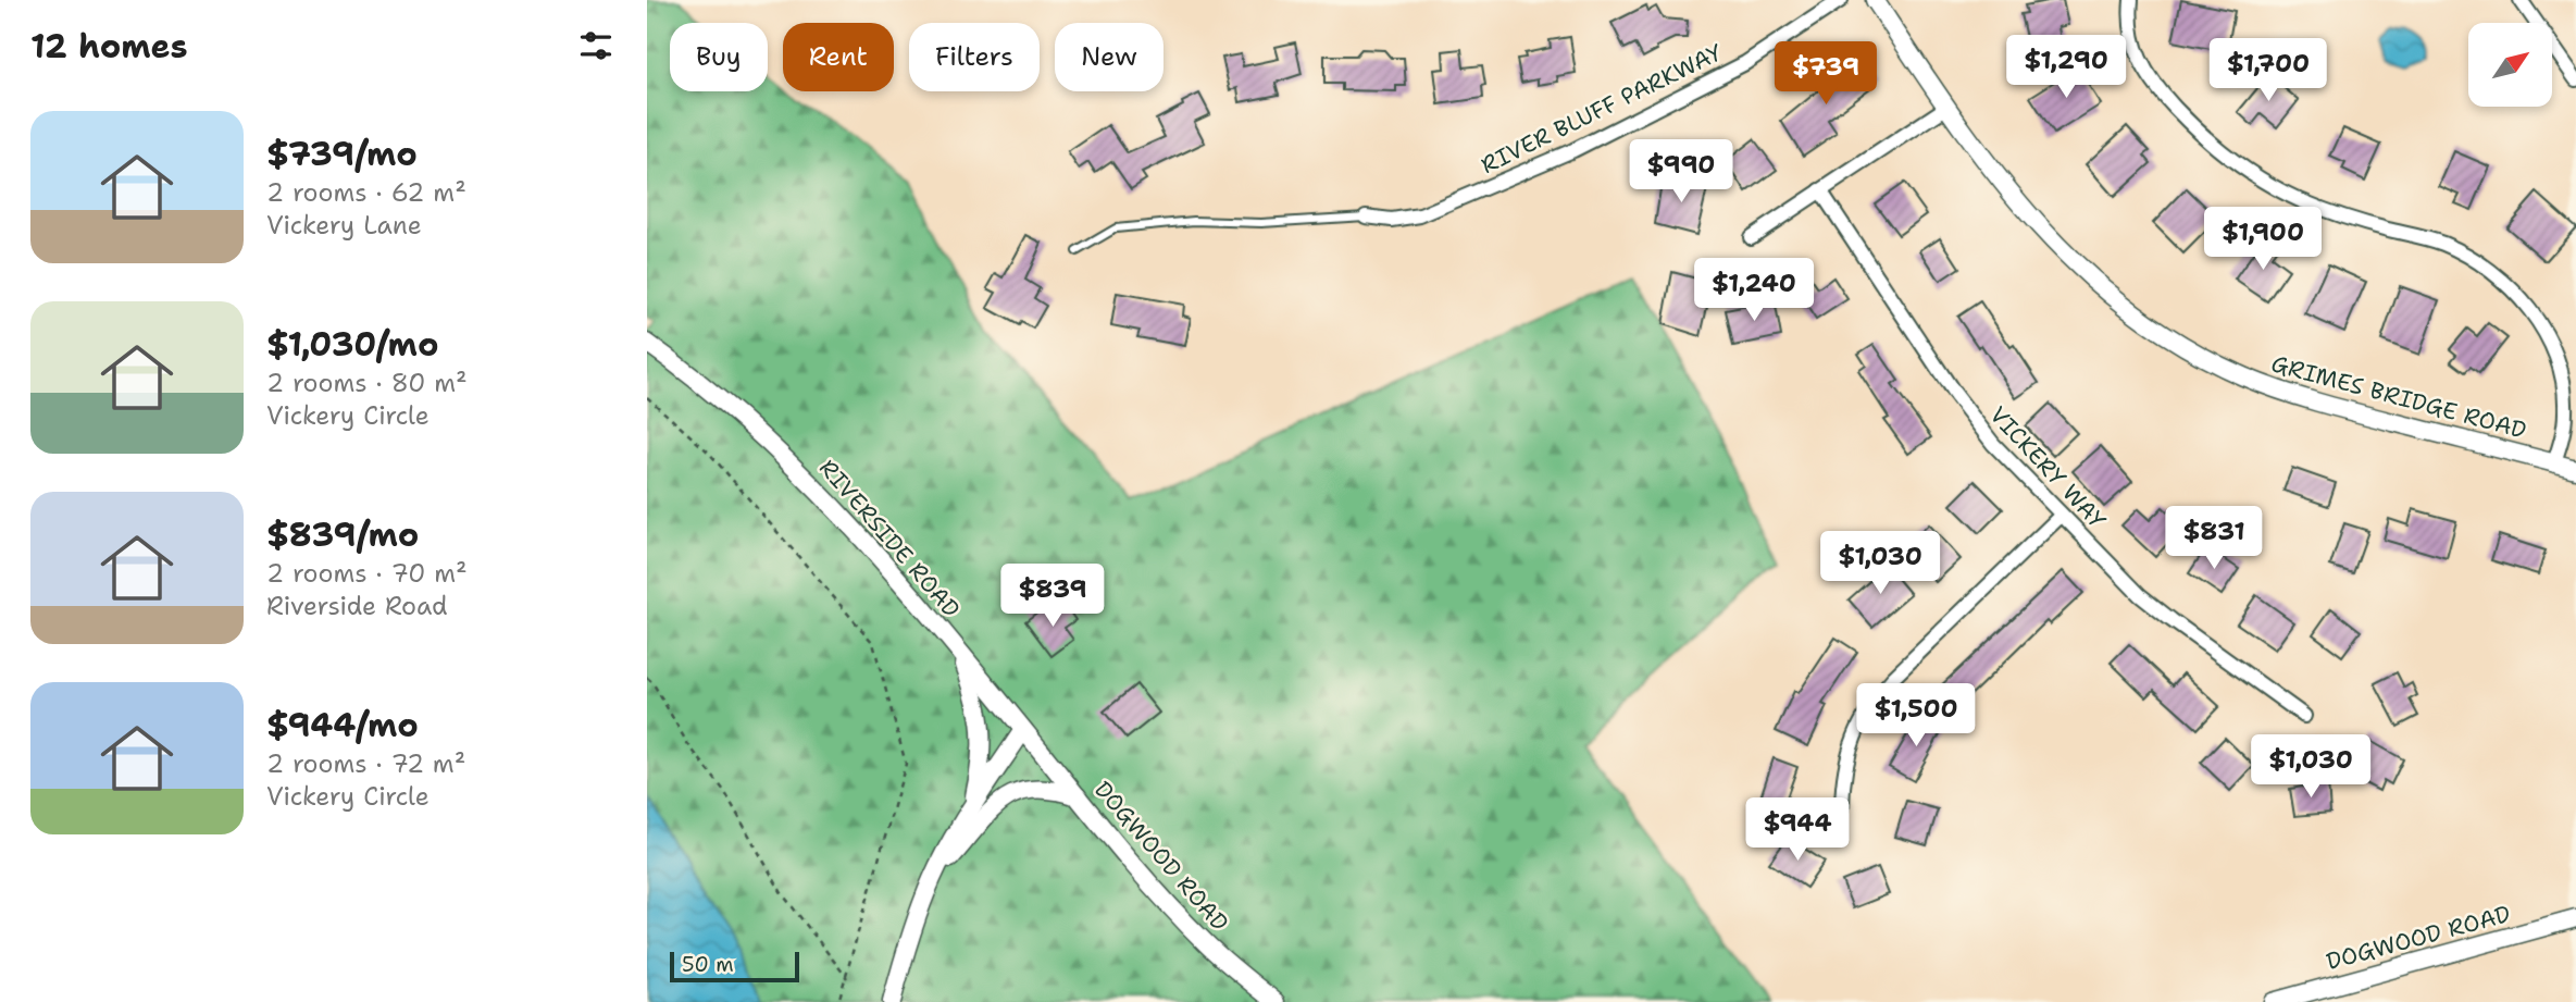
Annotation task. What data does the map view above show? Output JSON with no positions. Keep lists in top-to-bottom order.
{
  "streets": {
    "street": [
      "RIVER BLUFF PARKWAY",
      "GRIMES BRIDGE ROAD",
      "VICKERY WAY",
      "RIVERSIDE ROAD",
      "DOGWOOD ROAD"
    ]
  },
  "crossings": [
    ["RIVERSIDE ROAD", "DOGWOOD ROAD"]
  ],
  "scale_bar": "50 m",
  "north": "top right",
  "page": {
    "heading": "12 homes",
    "chip": [
      "Buy",
      "Rent",
      "Filters",
      "New"
    ],
    "price": [
      "$1,290",
      "$1,700",
      "$739",
      "$990",
      "$1,900",
      "$1,240",
      "$831",
      "$1,030",
      "$839",
      "$1,500",
      "$1,030",
      "$944"
    ],
    "list": [
      {
        "name": "$739/mo",
        "note": "2 rooms · 62 m² · Vickery Lane"
      },
      {
        "name": "$1,030/mo",
        "note": "2 rooms · 80 m² · Vickery Circle"
      },
      {
        "name": "$839/mo",
        "note": "2 rooms · 70 m² · Riverside Road"
      },
      {
        "name": "$944/mo",
        "note": "2 rooms · 72 m² · Vickery Circle"
      }
    ],
    "scale": "50 m"
  }
}
